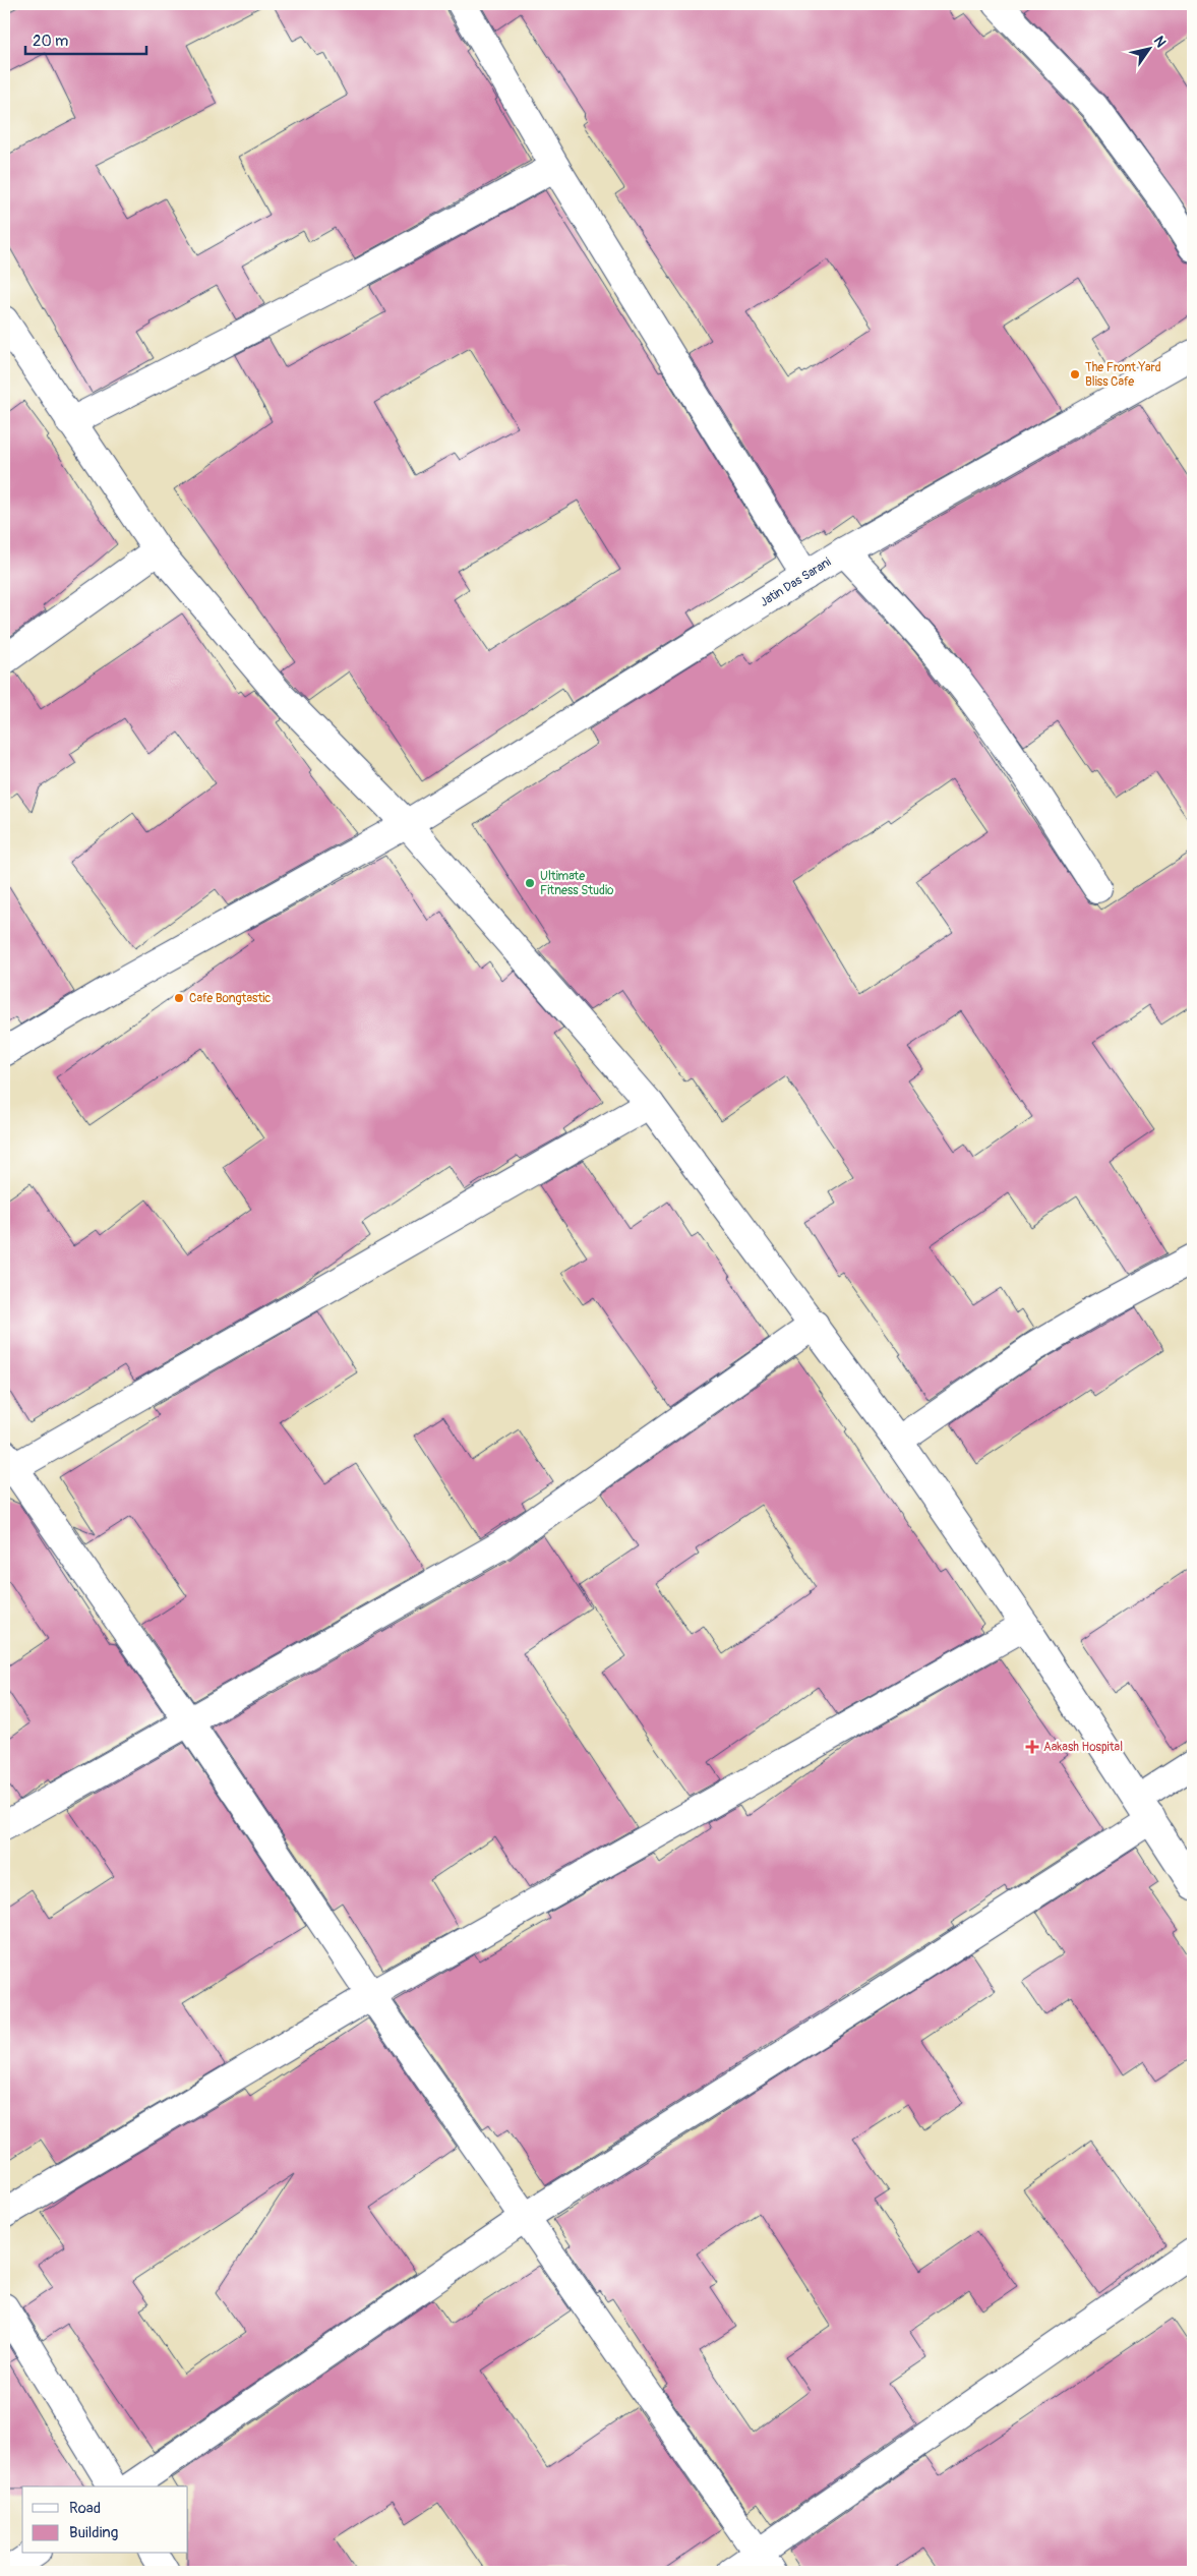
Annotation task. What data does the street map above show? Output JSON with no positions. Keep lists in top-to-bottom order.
{
  "streets": {
    "street": ["Jatin Das Sarani"]
  },
  "places": {
    "other": ["The Front Yard Bliss Cafe", "Ultimate Fitness Studio", "Cafe Bongtastic"],
    "health": ["Aakash Hospital"]
  },
  "legend": ["Road", "Building"],
  "scale_bar": "20 m",
  "north": "top right"
}
